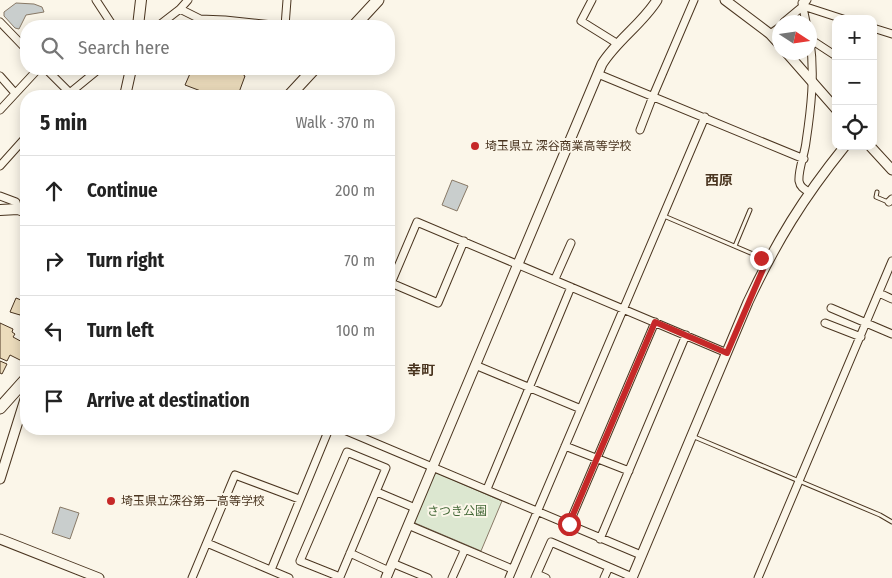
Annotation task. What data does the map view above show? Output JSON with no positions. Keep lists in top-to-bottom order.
{
  "districts": ["西原", "幸町"],
  "parks": ["さつき公園"],
  "places": ["埼玉県立 深谷商業高等学校", "埼玉県立深谷第一高等学校"],
  "north": "right",
  "page": {
    "map_buttons": ["+", "−"],
    "search": "Search here",
    "heading": ["5 min", "Walk · 370 m"],
    "list": [
      ["Continue", "200 m"],
      ["Turn right", "70 m"],
      ["Turn left", "100 m"],
      "Arrive at destination"
    ]
  }
}
